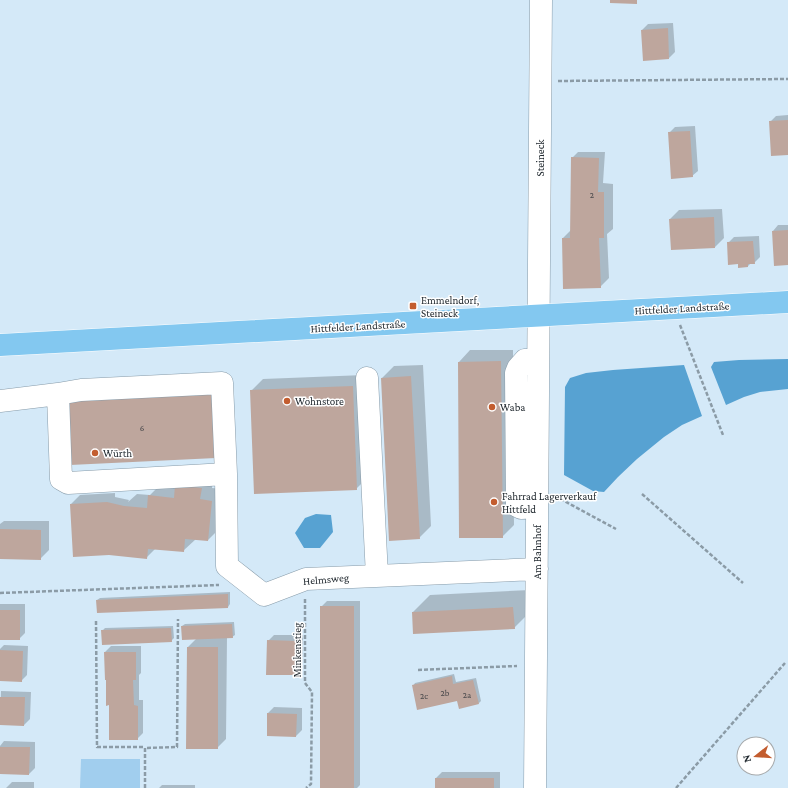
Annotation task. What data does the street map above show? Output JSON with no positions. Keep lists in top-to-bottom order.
{
  "streets": {
    "main road": ["Hittfelder Landstraße"],
    "street": ["Steineck", "Am Bahnhof", "Helmsweg"],
    "path": ["Minkenstieg"]
  },
  "crossings": [
    ["Steineck", "Hittfelder Landstraße"],
    ["Steineck", "Am Bahnhof"],
    ["Hittfelder Landstraße", "Am Bahnhof"],
    ["Am Bahnhof", "Helmsweg"],
    ["Helmsweg", "Minkenstieg"]
  ],
  "places": {
    "transit": ["Emmelndorf, Steineck"],
    "other": [
      "Wohnstore",
      "Waba",
      "Würth",
      "Fahrrad Lagerverkauf Hittfeld"
    ]
  },
  "house_numbers": [
    "2",
    "6",
    "2b",
    "2a",
    "2c"
  ],
  "north": "left"
}
